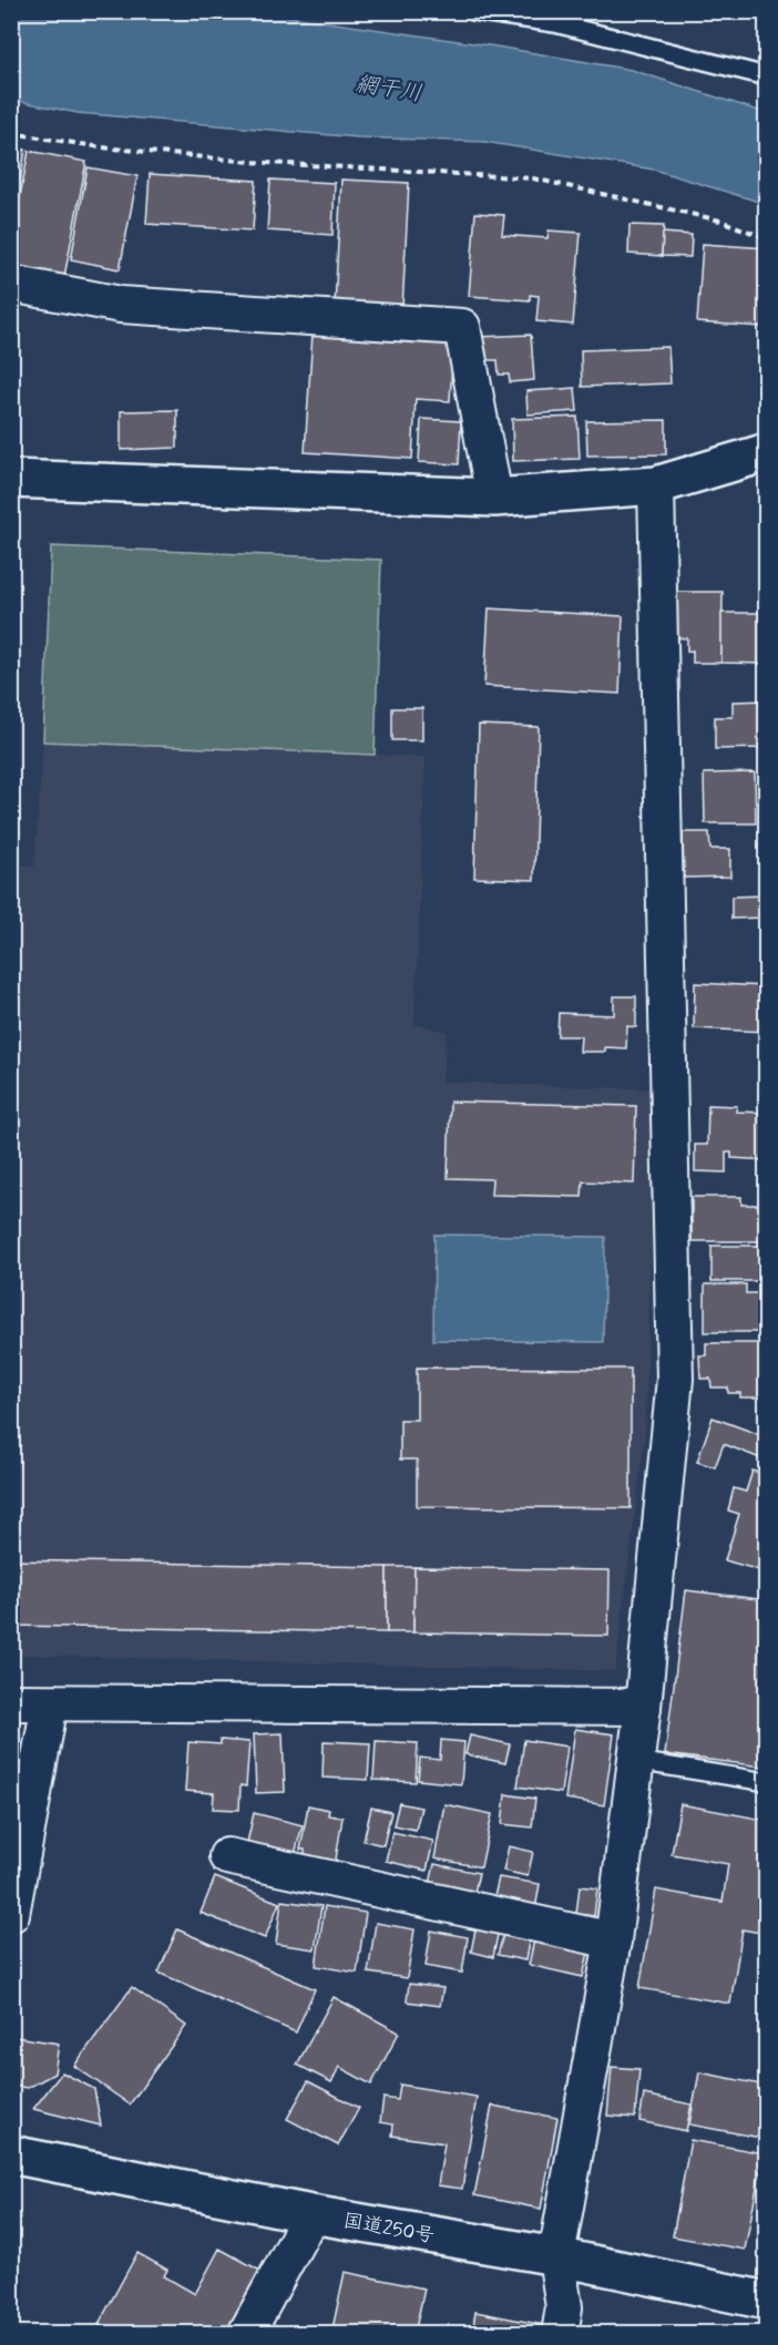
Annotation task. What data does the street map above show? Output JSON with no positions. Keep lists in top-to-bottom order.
{
  "streets": {
    "main road": ["国道250号"]
  },
  "water": ["網干川"]
}
